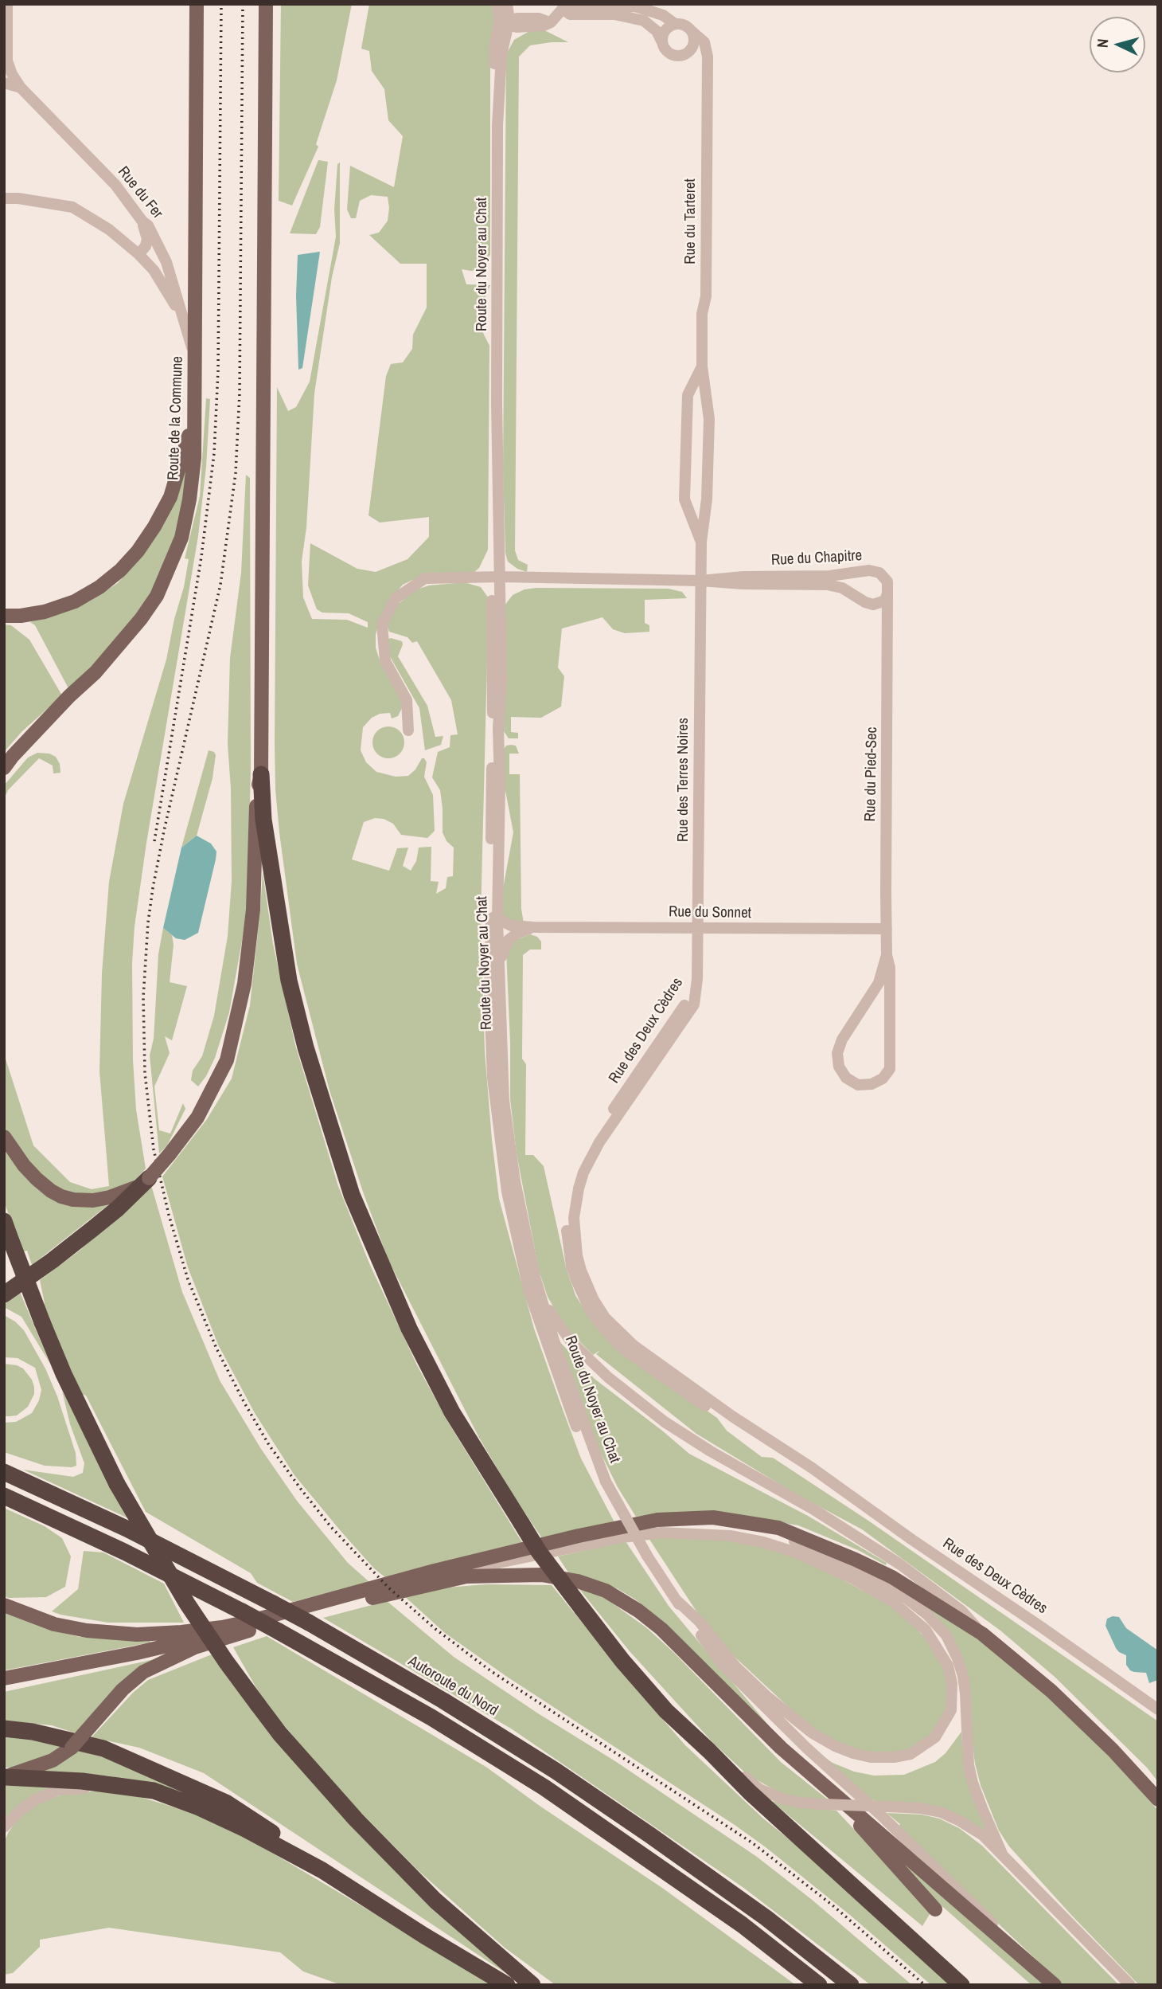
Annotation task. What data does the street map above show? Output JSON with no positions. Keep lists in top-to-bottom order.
{
  "streets": {
    "highway": ["Autoroute du Nord"],
    "main road": ["Route de la Commune"],
    "street": [
      "Rue du Fer",
      "Rue du Tarteret",
      "Route du Noyer au Chat",
      "Rue du Chapitre",
      "Rue du Pied-Sec",
      "Rue des Terres Noires",
      "Rue du Sonnet",
      "Rue des Deux Cèdres"
    ]
  },
  "crossings": [
    ["Rue du Fer", "Route de la Commune"],
    ["Rue du Tarteret", "Rue du Chapitre"],
    ["Rue du Tarteret", "Rue des Terres Noires"],
    ["Route du Noyer au Chat", "Rue du Chapitre"],
    ["Route du Noyer au Chat", "Rue du Sonnet"],
    ["Rue du Chapitre", "Rue du Pied-Sec"],
    ["Rue du Chapitre", "Rue des Terres Noires"],
    ["Rue du Pied-Sec", "Rue du Sonnet"],
    ["Rue des Terres Noires", "Rue du Sonnet"],
    ["Rue des Terres Noires", "Rue des Deux Cèdres"]
  ],
  "north": "left"
}
